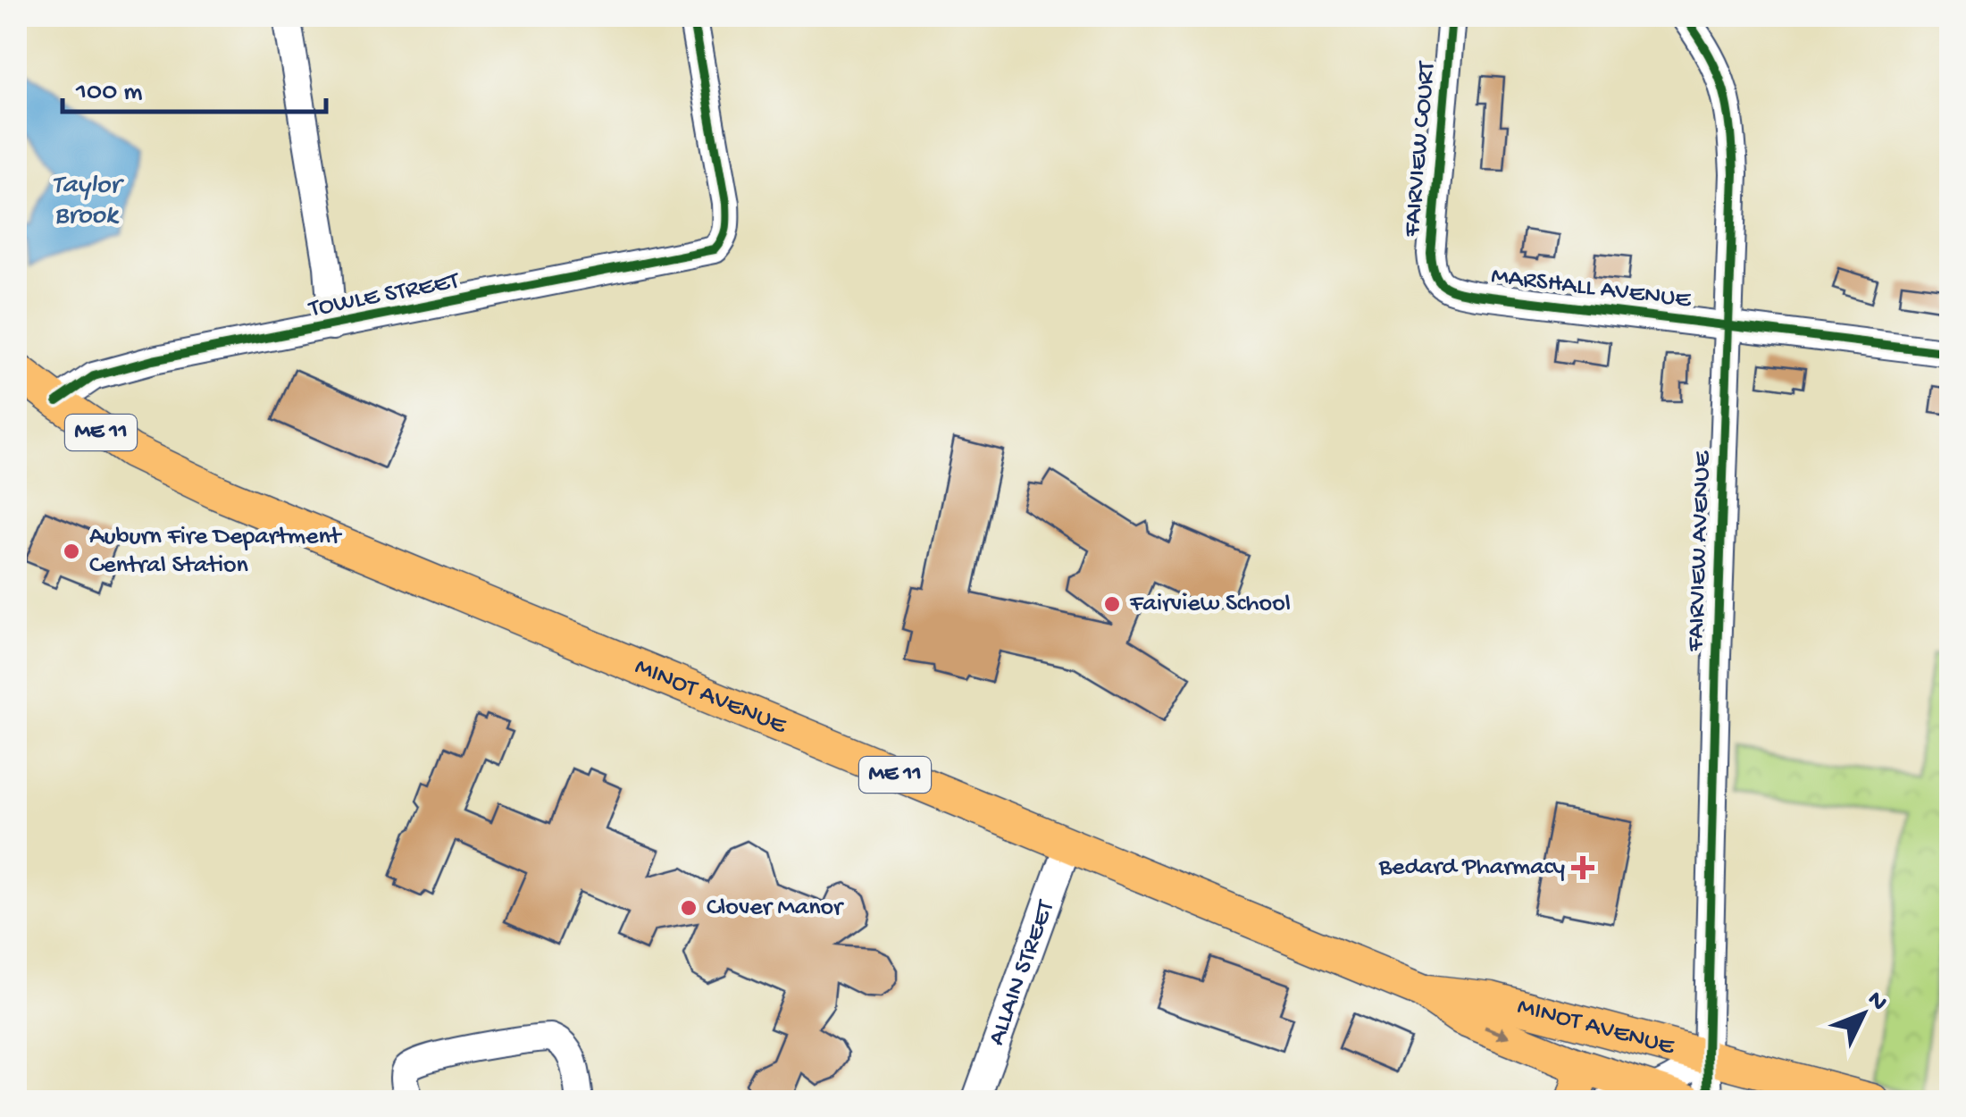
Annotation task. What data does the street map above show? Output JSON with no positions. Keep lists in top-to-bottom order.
{
  "streets": {
    "main road": ["ME 11", "MINOT AVENUE"],
    "street": [
      "FAIRVIEW COURT",
      "MARSHALL AVENUE",
      "TOWLE STREET",
      "FAIRVIEW AVENUE",
      "ALLAIN STREET"
    ]
  },
  "crossings": [
    ["FAIRVIEW COURT", "MARSHALL AVENUE"],
    ["MARSHALL AVENUE", "FAIRVIEW AVENUE"],
    ["TOWLE STREET", "MINOT AVENUE"],
    ["FAIRVIEW AVENUE", "MINOT AVENUE"],
    ["MINOT AVENUE", "ALLAIN STREET"]
  ],
  "water": ["Taylor Brook"],
  "places": {
    "other": ["Auburn Fire Department Central Station", "Fairview School", "Clover Manor"],
    "health": ["Bedard Pharmacy"]
  },
  "scale_bar": "100 m",
  "north": "top right"
}
